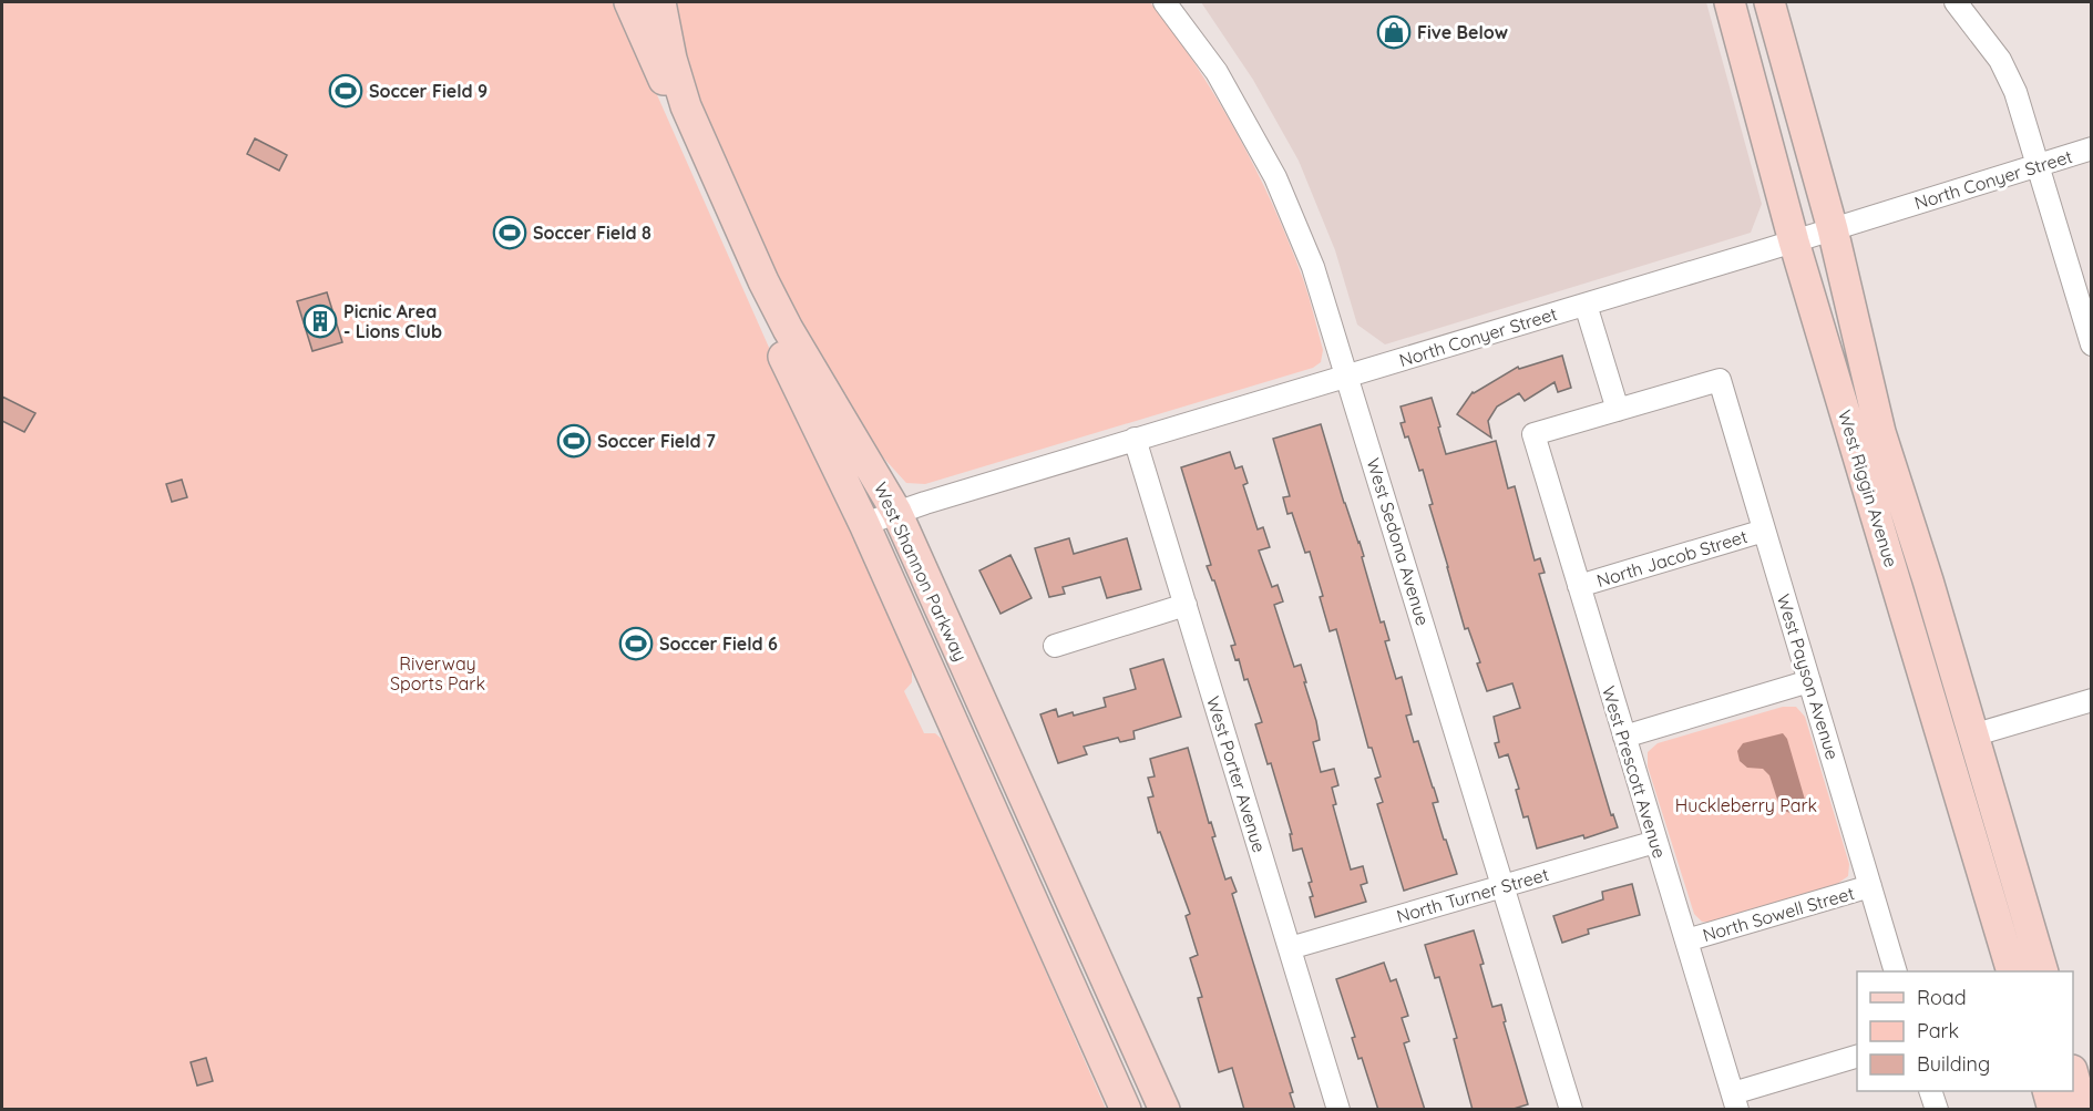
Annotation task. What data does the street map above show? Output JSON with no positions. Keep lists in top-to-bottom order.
{
  "streets": {
    "street": [
      "North Conyer Street",
      "West Riggin Avenue",
      "West Sedona Avenue",
      "North Jacob Street",
      "West Shannon Parkway",
      "West Payson Avenue",
      "West Prescott Avenue",
      "West Porter Avenue",
      "North Turner Street",
      "North Sowell Street"
    ]
  },
  "crossings": [
    ["North Conyer Street", "West Riggin Avenue"],
    ["North Conyer Street", "West Sedona Avenue"],
    ["North Conyer Street", "West Shannon Parkway"],
    ["North Conyer Street", "West Porter Avenue"],
    ["West Sedona Avenue", "North Turner Street"],
    ["North Jacob Street", "West Payson Avenue"],
    ["North Jacob Street", "West Prescott Avenue"],
    ["West Payson Avenue", "West Prescott Avenue"],
    ["West Payson Avenue", "North Sowell Street"],
    ["West Prescott Avenue", "North Turner Street"],
    ["West Prescott Avenue", "North Sowell Street"],
    ["West Porter Avenue", "North Turner Street"]
  ],
  "parks": ["Riverway Sports Park", "Huckleberry Park"],
  "places": {
    "shop": ["Five Below"],
    "sports": [
      "Soccer Field 9",
      "Soccer Field 8",
      "Soccer Field 7",
      "Soccer Field 6"
    ],
    "building": ["Picnic Area - Lions Club"]
  },
  "legend": ["Road", "Park", "Building"]
}
